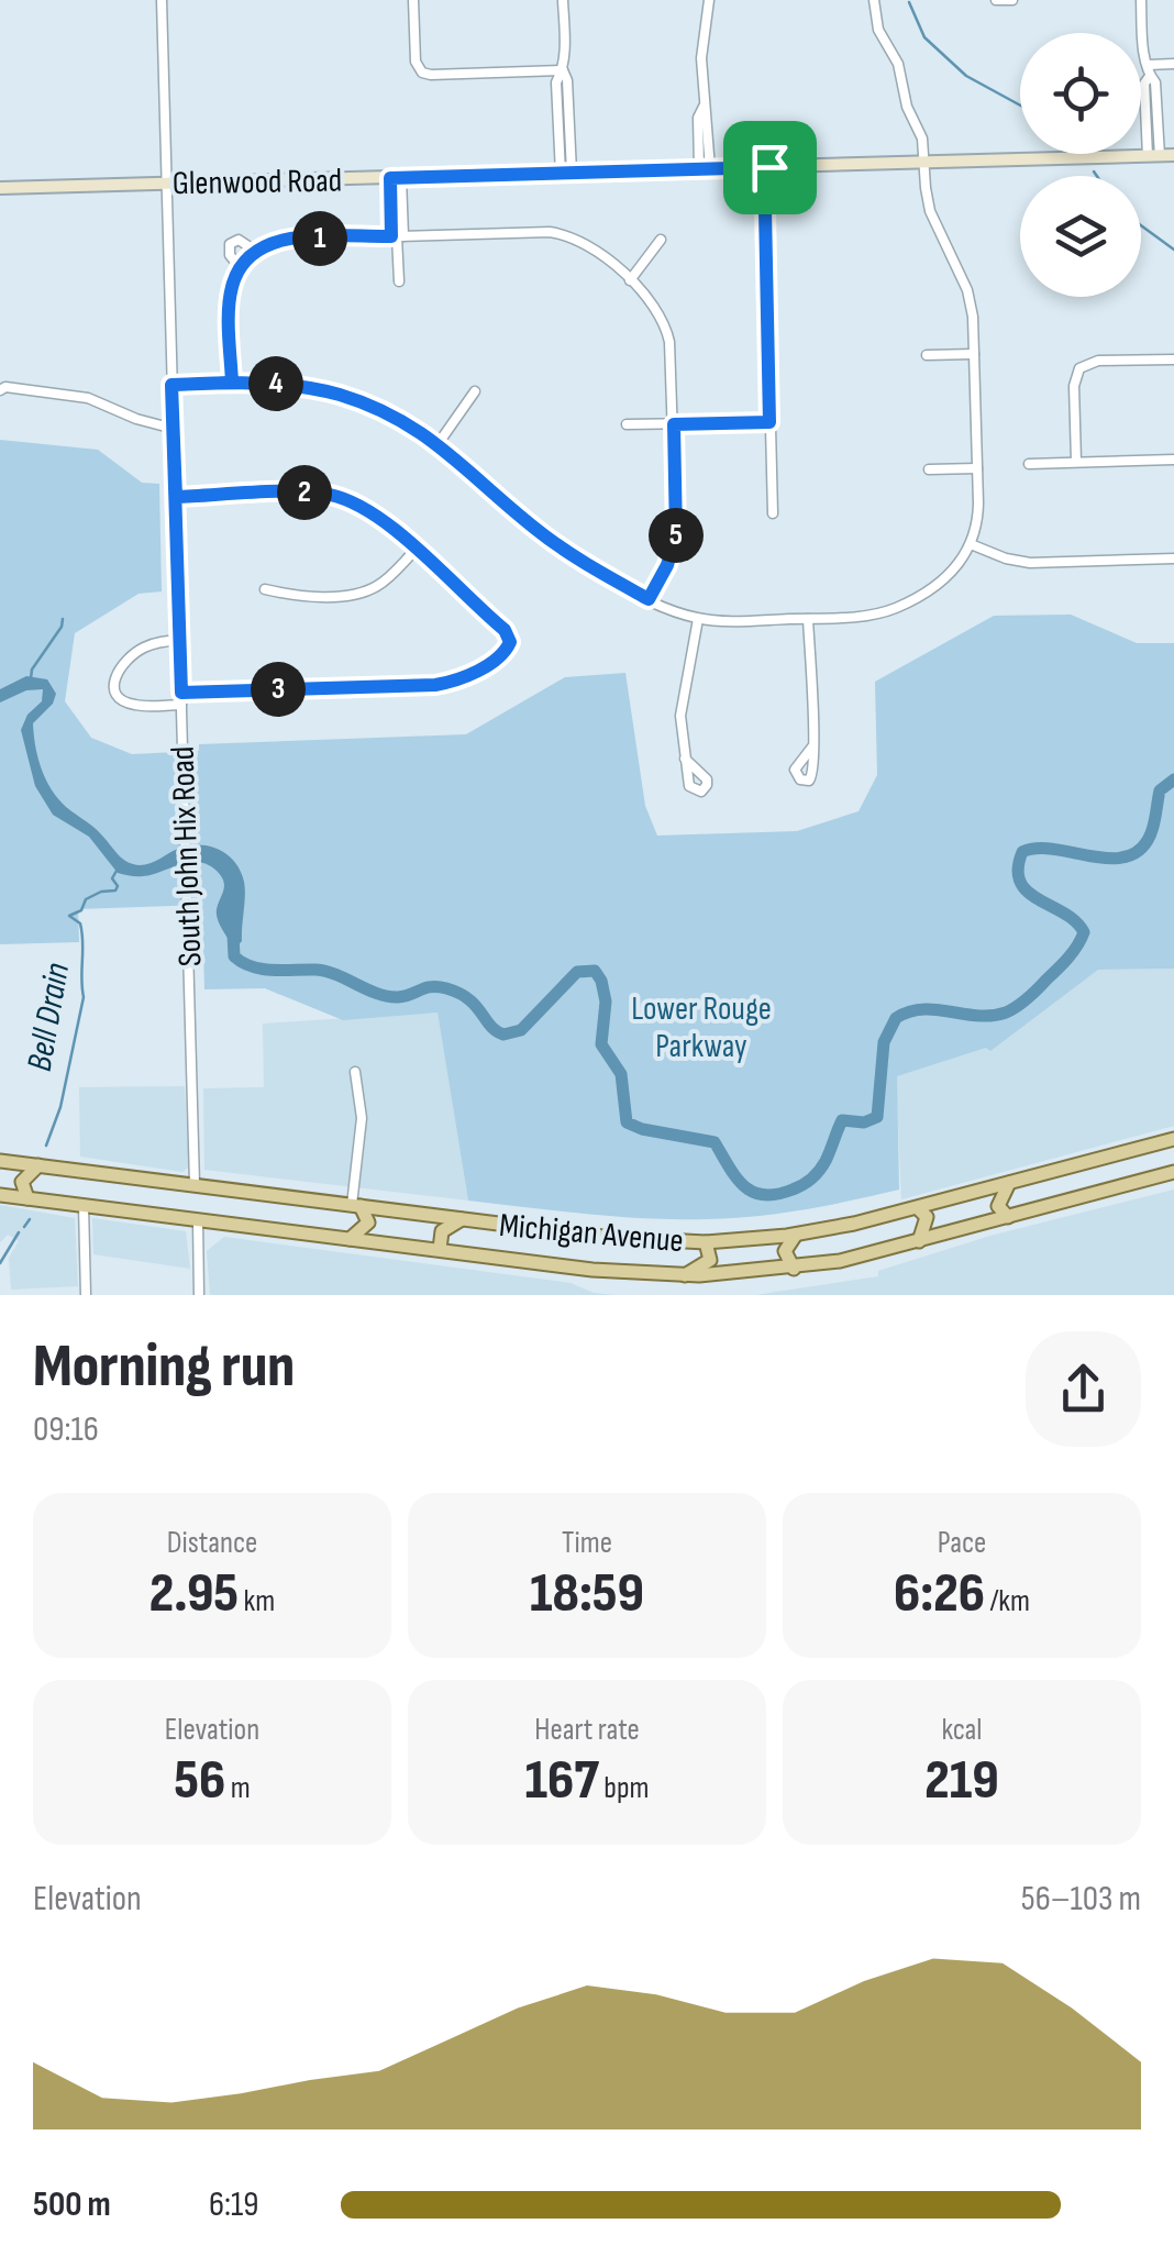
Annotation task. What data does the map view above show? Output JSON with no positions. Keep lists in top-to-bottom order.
{
  "streets": {
    "main road": ["Michigan Avenue"],
    "street": ["Glenwood Road", "South John Hix Road"]
  },
  "crossings": [
    ["Glenwood Road", "South John Hix Road"],
    ["South John Hix Road", "Michigan Avenue"]
  ],
  "water": ["Bell Drain"],
  "parks": ["Lower Rouge Parkway"],
  "page": {
    "pins": [
      "1",
      "4",
      "2",
      "5",
      "3"
    ],
    "heading": ["Morning run", "09:16"],
    "stats": [
      ["Distance", "2.95 km"],
      ["Time", "18:59"],
      ["Pace", "6:26 /km"],
      ["Elevation", "56 m"],
      ["Heart rate", "167 bpm"],
      ["kcal", "219"]
    ],
    "chart": ["Elevation", "56–103 m"],
    "list": [
      {
        "name": "500 m",
        "note": "6:19"
      }
    ]
  }
}
